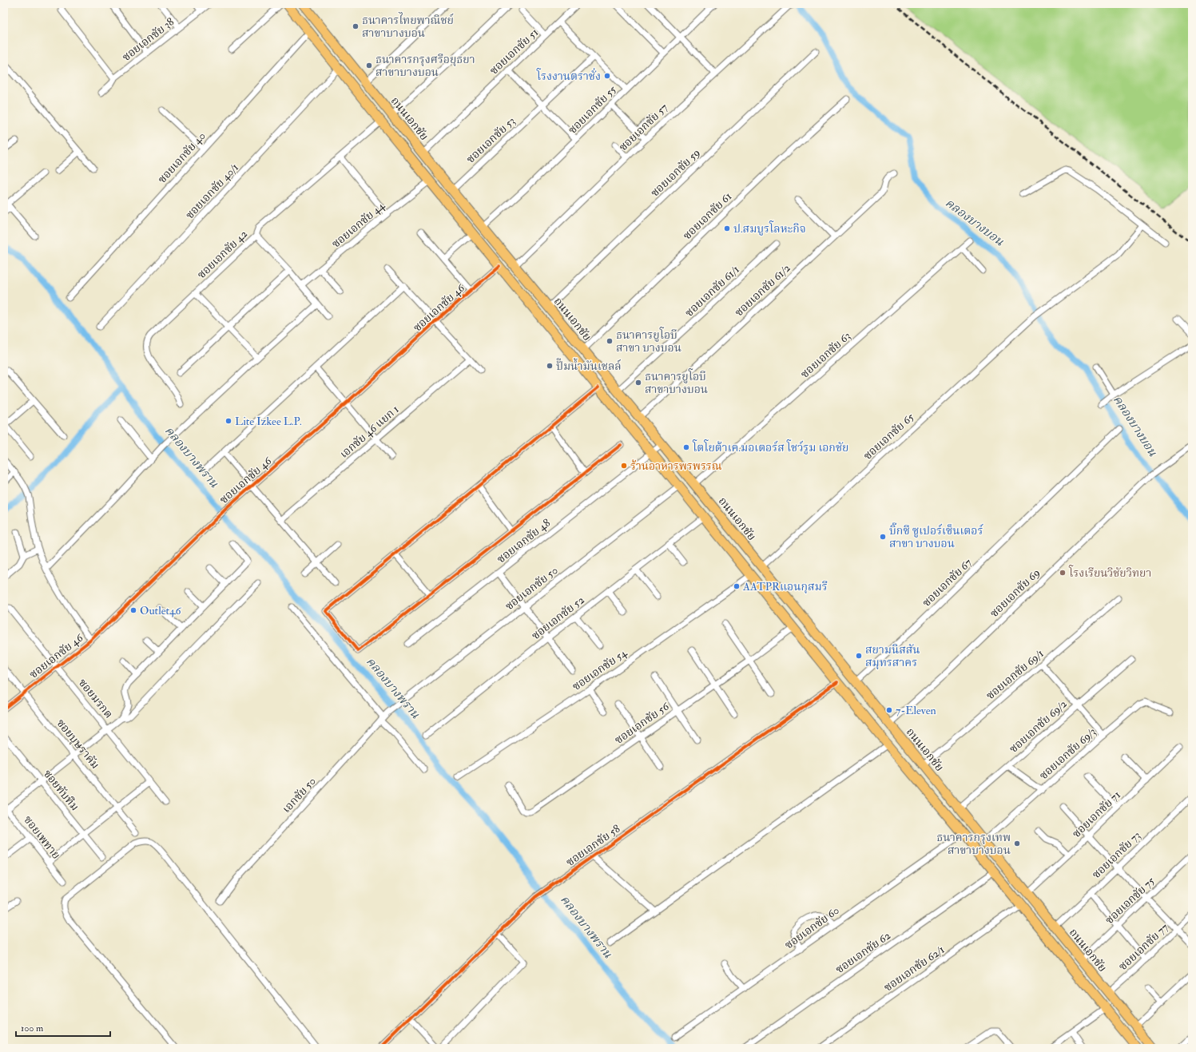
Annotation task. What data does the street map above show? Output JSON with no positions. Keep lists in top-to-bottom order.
{
  "streets": {
    "main road": ["ถนนเอกชัย"],
    "street": [
      "ซอยเอกชัย 38",
      "ซอยเอกชัย 51",
      "ซอยเอกชัย 55",
      "ซอยเอกชัย 57",
      "ซอยเอกชัย 53",
      "ซอยเอกชัย 40",
      "ซอยเอกชัย 59",
      "ซอยเอกชัย 40/1",
      "ซอยเอกชัย 61",
      "ซอยเอกชัย 44",
      "ซอยเอกชัย 42",
      "ซอยเอกชัย 61/2",
      "ซอยเอกชัย 61/1",
      "ซอยเอกชัย 46",
      "ซอยเอกชัย 63",
      "เอกชัย 46 แยก 1",
      "ซอยเอกชัย 65",
      "ซอยเอกชัย 48",
      "ซอยเอกชัย 67",
      "ซอยเอกชัย 50",
      "ซอยเอกชัย 69",
      "ซอยเอกชัย 52",
      "ซอยเอกชัย 54",
      "ซอยเอกชัย 69/1",
      "ซอยมรกต",
      "ซอยเอกชัย 56",
      "ซอยเอกชัย 69/2",
      "ซอยบุษราคัม",
      "ซอยเอกชัย 69/3",
      "ซอยทับทิม",
      "เอกชัย 50",
      "ซอยเอกชัย 71",
      "ซอยเพทาย",
      "ซอยเอกชัย 58",
      "ซอยเอกชัย 73",
      "ซอยเอกชัย 75",
      "ซอยเอกชัย 60",
      "ซอยเอกชัย 77",
      "ซอยเอกชัย 62",
      "ซอยเอกชัย 62/1"
    ]
  },
  "crossings": [
    ["ซอยเอกชัย 51", "ถนนเอกชัย"],
    ["ซอยเอกชัย 55", "ถนนเอกชัย"],
    ["ถนนเอกชัย", "ซอยเอกชัย 57"],
    ["ถนนเอกชัย", "ซอยเอกชัย 53"],
    ["ถนนเอกชัย", "ซอยเอกชัย 59"],
    ["ถนนเอกชัย", "ซอยเอกชัย 61"],
    ["ถนนเอกชัย", "ซอยเอกชัย 61/2"],
    ["ถนนเอกชัย", "ซอยเอกชัย 61/1"],
    ["ถนนเอกชัย", "ซอยเอกชัย 63"],
    ["ถนนเอกชัย", "ซอยเอกชัย 65"],
    ["ถนนเอกชัย", "ซอยเอกชัย 48"],
    ["ถนนเอกชัย", "ซอยเอกชัย 67"],
    ["ถนนเอกชัย", "ซอยเอกชัย 69"],
    ["ถนนเอกชัย", "ซอยเอกชัย 69/1"],
    ["ถนนเอกชัย", "ซอยเอกชัย 69/2"],
    ["ถนนเอกชัย", "ซอยเอกชัย 69/3"],
    ["ถนนเอกชัย", "ซอยเอกชัย 71"],
    ["ถนนเอกชัย", "ซอยเอกชัย 73"],
    ["ถนนเอกชัย", "ซอยเอกชัย 75"],
    ["ถนนเอกชัย", "ซอยเอกชัย 77"],
    ["ซอยเอกชัย 46", "ซอยมรกต"],
    ["ซอยเอกชัย 46", "ซอยบุษราคัม"],
    ["ซอยเอกชัย 50", "เอกชัย 50"]
  ],
  "water": ["คลองบางบอน", "คลองบางพราน"],
  "places": [
    "ธนาคารไทยพาณิชย์ สาขาบางบอน",
    "ธนาคารกรุงศรีอยุธยา สาขาบางบอน",
    "โรงงานตราชั่ง",
    "ป.สมบูรโลหะกิจ",
    "ธนาคารยูโอบี สาขา บางบอน",
    "ปั๊มน้ำมันเชลล์",
    "ธนาคารยูโอบี สาขาบางบอน",
    "Lite Izkee L.P.",
    "โตโยต้าเค.มอเตอร์ส โชว์รูม เอกชัย",
    "ร้านอาหารพรพรรณ",
    "บิ๊กซี ซูเปอร์เซ็นเตอร์ สาขา บางบอน",
    "โรงเรียนวิชัยวิทยา",
    "AATPRแอนกุสมรี",
    "Outlet46",
    "สยามนิสสัน สมุทรสาคร",
    "7-Eleven",
    "ธนาคารกรุงเทพ สาขาบางบอน"
  ],
  "scale_bar": "100 m"
}
